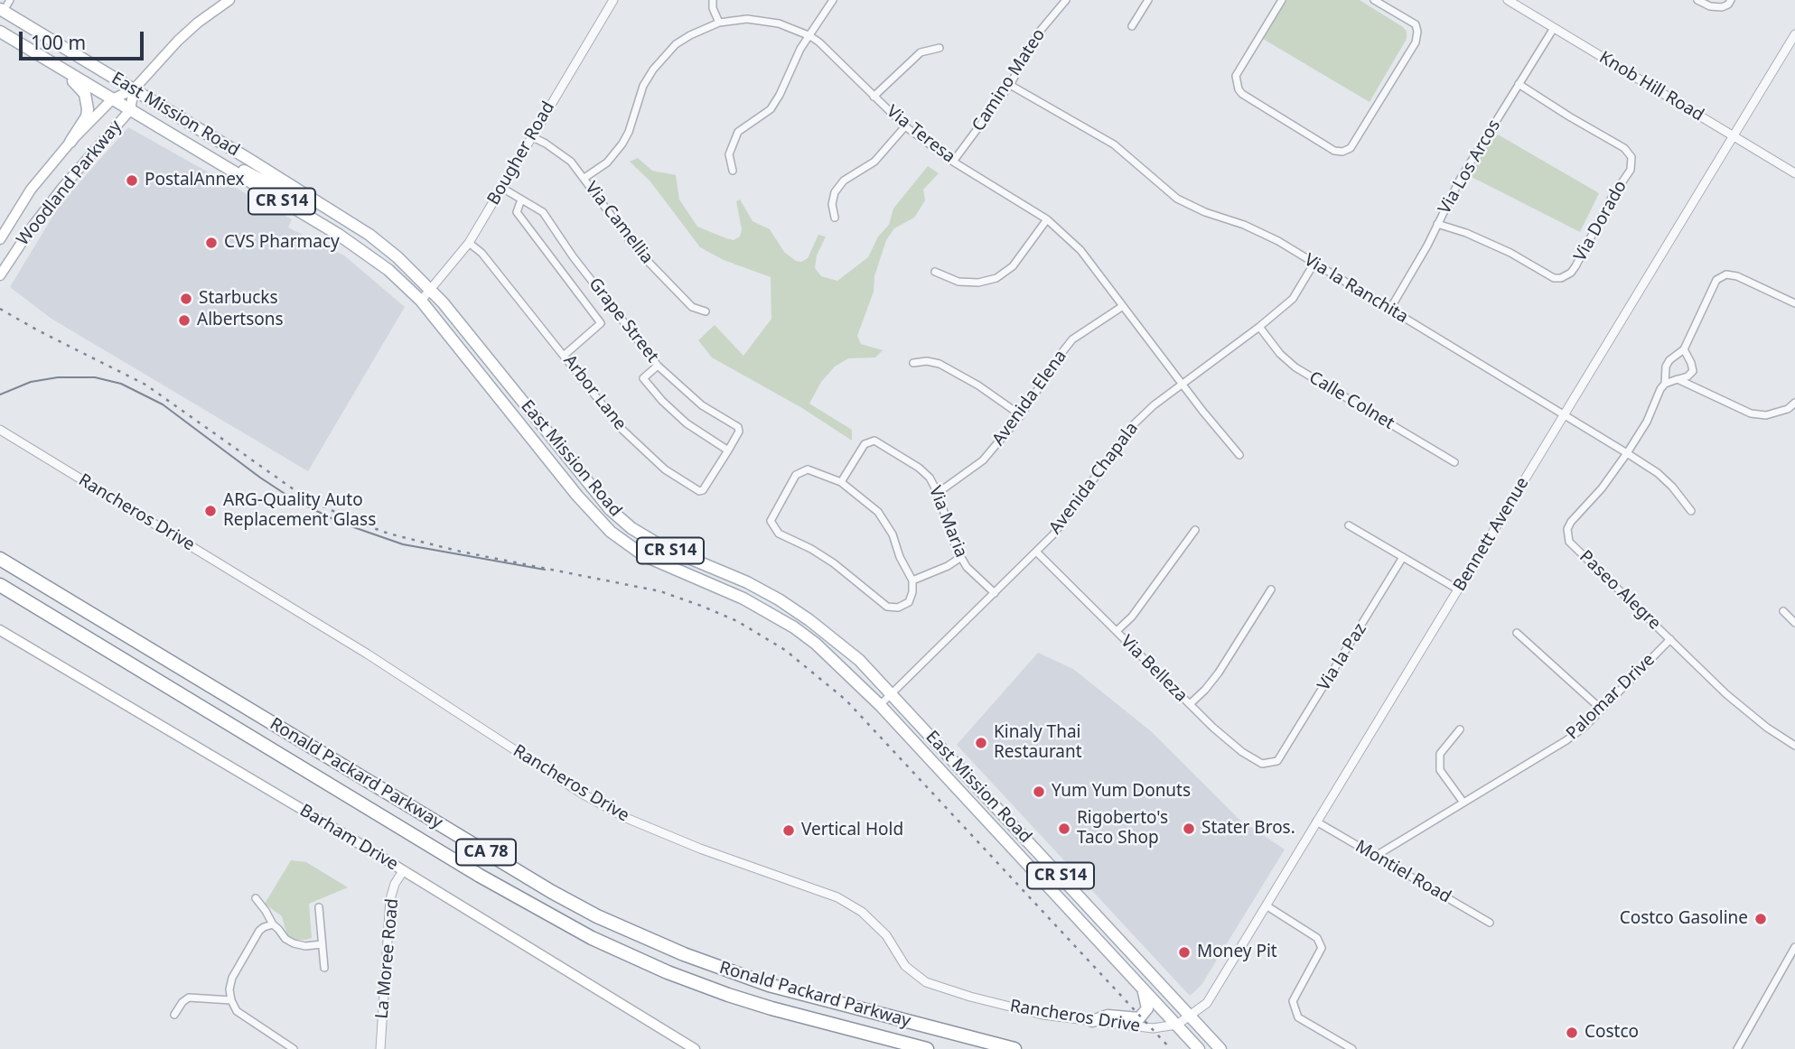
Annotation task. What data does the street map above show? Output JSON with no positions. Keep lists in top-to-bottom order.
{
  "streets": {
    "highway": ["Ronald Packard Parkway", "CA 78"],
    "main road": [
      "East Mission Road",
      "Woodland Parkway",
      "CR S14",
      "Barham Drive"
    ],
    "street": [
      "Camino Mateo",
      "Knob Hill Road",
      "Via Teresa",
      "Bougher Road",
      "Via Los Arcos",
      "Via Dorado",
      "Via Camellia",
      "Via la Ranchita",
      "Grape Street",
      "Arbor Lane",
      "Avenida Elena",
      "Calle Colnet",
      "Avenida Chapala",
      "Rancheros Drive",
      "Via Maria",
      "Bennett Avenue",
      "Paseo Alegre",
      "Via la Paz",
      "Via Belleza",
      "Palomar Drive",
      "Montiel Road",
      "La Moree Road"
    ]
  },
  "crossings": [
    ["Camino Mateo", "Via Teresa"],
    ["Camino Mateo", "Via la Ranchita"],
    ["Knob Hill Road", "Via Los Arcos"],
    ["Knob Hill Road", "Bennett Avenue"],
    ["East Mission Road", "Bougher Road"],
    ["East Mission Road", "Woodland Parkway"],
    ["East Mission Road", "Avenida Chapala"],
    ["East Mission Road", "Rancheros Drive"],
    ["East Mission Road", "Bennett Avenue"],
    ["Via Teresa", "Via Camellia"],
    ["Via Teresa", "Avenida Elena"],
    ["Via Teresa", "Avenida Chapala"],
    ["Bougher Road", "Via Camellia"],
    ["Bougher Road", "Grape Street"],
    ["Bougher Road", "Arbor Lane"],
    ["Via Los Arcos", "Via Dorado"],
    ["Via Los Arcos", "Via la Ranchita"],
    ["Via la Ranchita", "Avenida Chapala"],
    ["Via la Ranchita", "Bennett Avenue"],
    ["Via la Ranchita", "Paseo Alegre"],
    ["Grape Street", "Arbor Lane"],
    ["Avenida Elena", "Via Maria"],
    ["Calle Colnet", "Avenida Chapala"],
    ["Avenida Chapala", "Via Maria"],
    ["Avenida Chapala", "Via Belleza"],
    ["Rancheros Drive", "Bennett Avenue"],
    ["Bennett Avenue", "Montiel Road"],
    ["Paseo Alegre", "Palomar Drive"],
    ["Via la Paz", "Via Belleza"],
    ["Palomar Drive", "Montiel Road"],
    ["Barham Drive", "La Moree Road"]
  ],
  "places": [
    "PostalAnnex",
    "CVS Pharmacy",
    "Starbucks",
    "Albertsons",
    "ARG-Quality Auto Replacement Glass",
    "Kinaly Thai Restaurant",
    "Yum Yum Donuts",
    "Rigoberto's Taco Shop",
    "Stater Bros.",
    "Vertical Hold",
    "Costco Gasoline",
    "Money Pit",
    "Costco"
  ],
  "scale_bar": "100 m"
}
